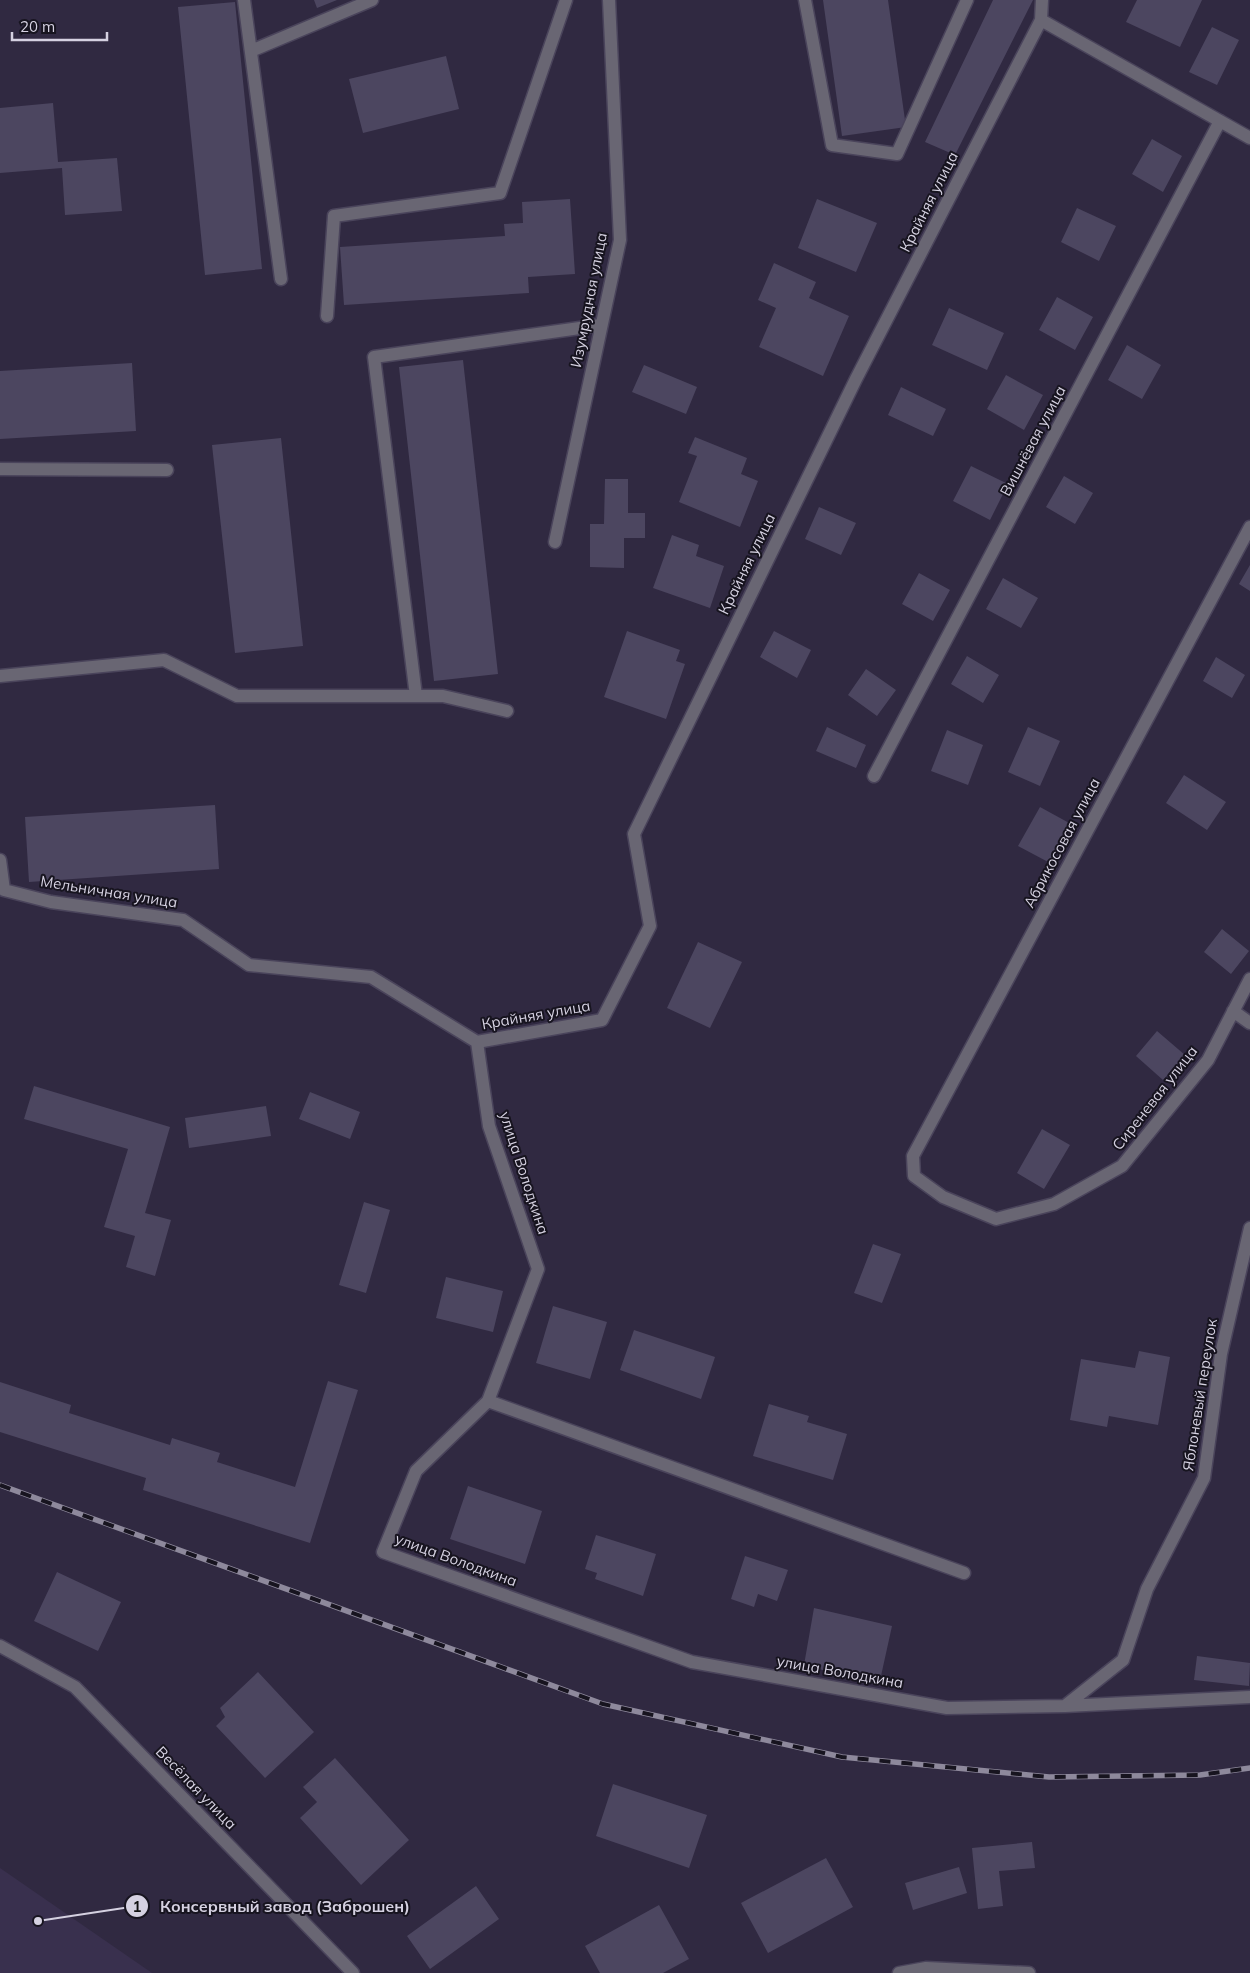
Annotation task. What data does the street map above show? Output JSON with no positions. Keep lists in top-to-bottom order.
{
  "streets": {
    "street": [
      "Крайняя улица",
      "Изумрудная улица",
      "Вишнёвая улица",
      "Абрикосовая улица",
      "Мельничная улица",
      "Сиреневая улица",
      "улица Володкина",
      "Яблоневый переулок",
      "Весёлая улица"
    ]
  },
  "crossings": [
    ["Крайняя улица", "Мельничная улица"],
    ["Крайняя улица", "улица Володкина"],
    ["Абрикосовая улица", "Сиреневая улица"],
    ["Мельничная улица", "улица Володкина"],
    ["улица Володкина", "Яблоневый переулок"]
  ],
  "places": ["Консервный завод (Заброшен)"],
  "scale_bar": "20 m"
}
